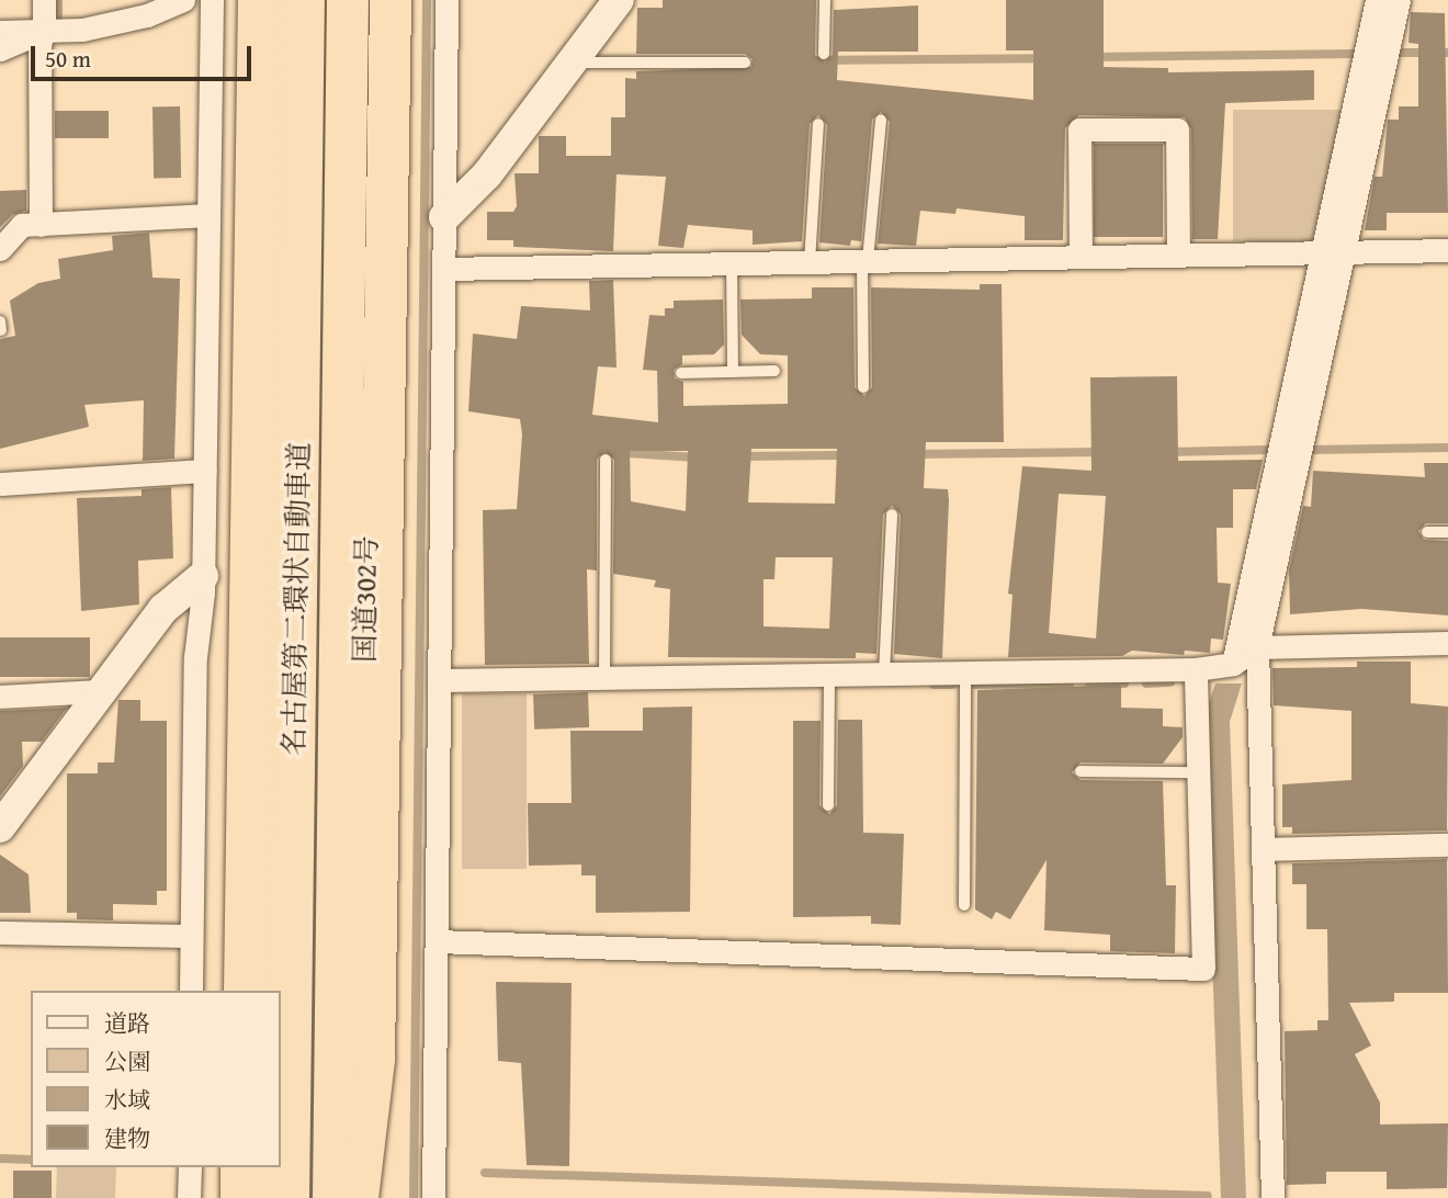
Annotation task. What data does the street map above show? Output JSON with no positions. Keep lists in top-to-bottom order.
{
  "streets": {
    "highway": ["名古屋第二環状自動車道", "国道302号"]
  },
  "legend": [
    "道路",
    "公園",
    "水域",
    "建物"
  ],
  "scale_bar": "50 m"
}
